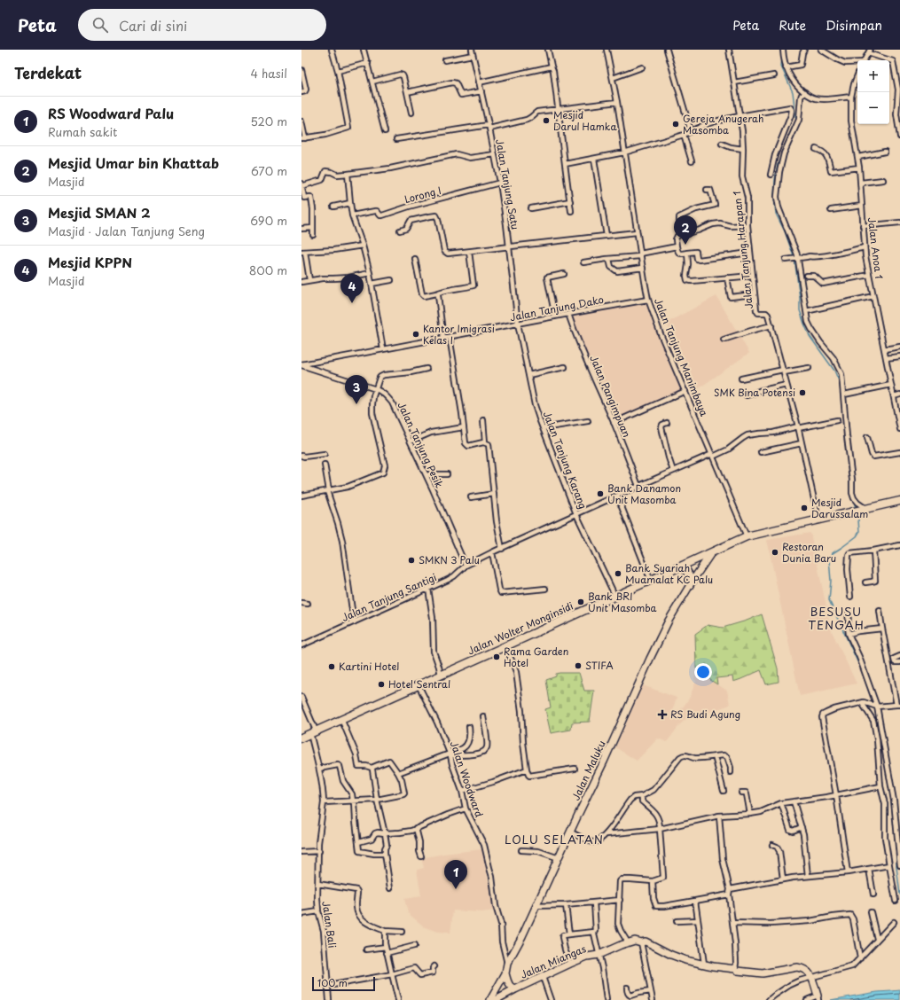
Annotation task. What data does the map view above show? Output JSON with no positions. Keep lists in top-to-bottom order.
{
  "streets": {
    "highway": ["Jalan Wolter Monginsidi"],
    "main road": ["Jalan Maluku", "Jalan Miangas"],
    "street": [
      "Jalan Tanjung Satu",
      "Lorong I",
      "Jalan Anoa 1",
      "Jalan Tanjung Harapan 1",
      "Jalan Tanjung Dako",
      "Jalan Tanjung Manimbaya",
      "Jalan Pangimpuan",
      "Jalan Tanjung Pesik",
      "Jalan Tanjung Karang",
      "Jalan Tanjung Santigi",
      "Jalan Woodward",
      "Jalan Bali"
    ]
  },
  "crossings": [
    ["Jalan Tanjung Satu", "Lorong I"],
    ["Jalan Tanjung Satu", "Jalan Tanjung Dako"],
    ["Jalan Tanjung Satu", "Jalan Tanjung Karang"],
    ["Jalan Tanjung Harapan 1", "Jalan Wolter Monginsidi"],
    ["Jalan Tanjung Dako", "Jalan Tanjung Manimbaya"],
    ["Jalan Tanjung Dako", "Jalan Pangimpuan"],
    ["Jalan Tanjung Dako", "Jalan Tanjung Pesik"],
    ["Jalan Tanjung Dako", "Jalan Tanjung Karang"],
    ["Jalan Tanjung Manimbaya", "Jalan Wolter Monginsidi"],
    ["Jalan Tanjung Pesik", "Jalan Tanjung Santigi"],
    ["Jalan Tanjung Karang", "Jalan Tanjung Santigi"],
    ["Jalan Tanjung Karang", "Jalan Wolter Monginsidi"],
    ["Jalan Wolter Monginsidi", "Jalan Maluku"],
    ["Jalan Wolter Monginsidi", "Jalan Woodward"],
    ["Jalan Wolter Monginsidi", "Jalan Bali"],
    ["Jalan Maluku", "Jalan Woodward"]
  ],
  "districts": ["BESUSU TENGAH", "LOLU SELATAN"],
  "places": {
    "other": [
      "Mesjid Darul Hamka",
      "Gereja Anugerah Masomba",
      "Kantor Imigrasi Kelas I",
      "SMK Bina Potensi",
      "Bank Danamon Unit Masomba",
      "Mesjid Darussalam",
      "Restoran Dunia Baru",
      "SMKN 3 Palu",
      "Bank Syariah Muamalat KC Palu",
      "Bank BRI Unit Masomba",
      "Rama Garden Hotel",
      "STIFA",
      "Kartini Hotel",
      "Hotel Sentral"
    ],
    "health": ["RS Budi Agung"]
  },
  "scale_bar": "100 m",
  "page": {
    "header": "Peta",
    "search": "Cari di sini",
    "nav": ["Peta", "Rute", "Disimpan"],
    "heading": ["Terdekat", "4 hasil"],
    "map_buttons": ["+", "−"],
    "list": [
      {
        "mark": "1",
        "name": "RS Woodward Palu",
        "note": "Rumah sakit",
        "value": "520 m"
      },
      {
        "mark": "2",
        "name": "Mesjid Umar bin Khattab",
        "note": "Masjid",
        "value": "670 m"
      },
      {
        "mark": "3",
        "name": "Mesjid SMAN 2",
        "note": "Masjid · Jalan Tanjung Seng",
        "value": "690 m"
      },
      {
        "mark": "4",
        "name": "Mesjid KPPN",
        "note": "Masjid",
        "value": "800 m"
      }
    ],
    "pins": [
      "2",
      "4",
      "3",
      "1"
    ],
    "scale": "100 m"
  }
}
